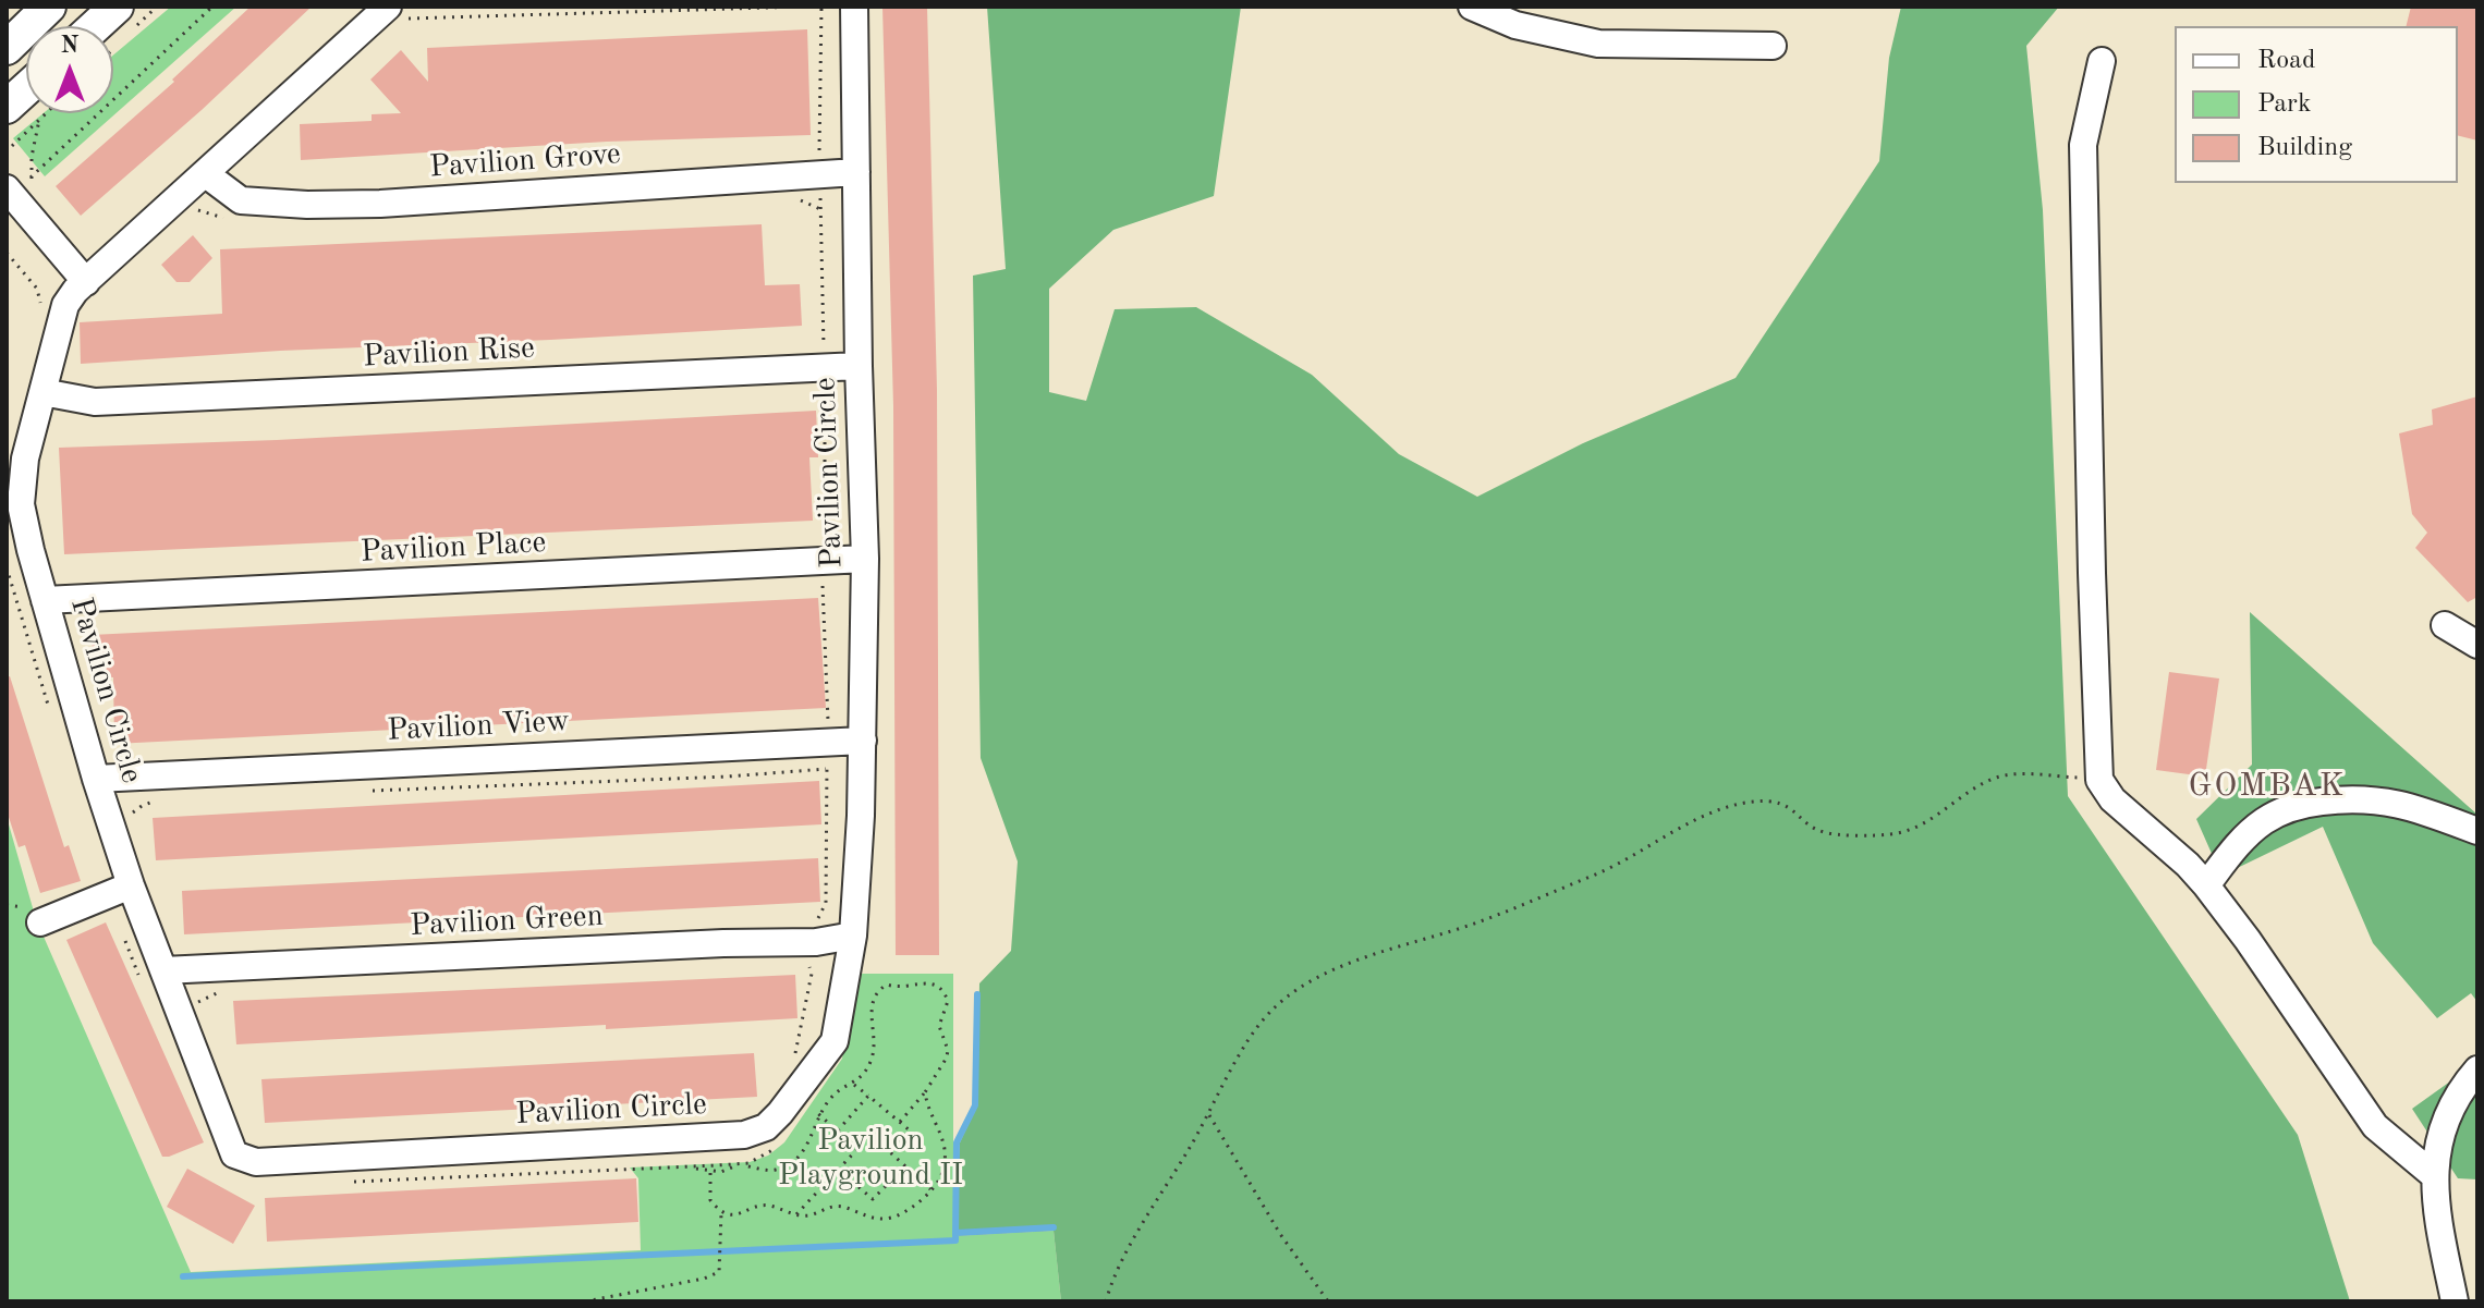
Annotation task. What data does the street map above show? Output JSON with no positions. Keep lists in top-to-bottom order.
{
  "streets": {
    "street": [
      "Pavilion Grove",
      "Pavilion Rise",
      "Pavilion Circle",
      "Pavilion Place",
      "Pavilion View",
      "Pavilion Green"
    ]
  },
  "crossings": [
    ["Pavilion Grove", "Pavilion Circle"],
    ["Pavilion Rise", "Pavilion Circle"],
    ["Pavilion Circle", "Pavilion Place"],
    ["Pavilion Circle", "Pavilion View"],
    ["Pavilion Circle", "Pavilion Green"]
  ],
  "districts": ["GOMBAK"],
  "parks": ["Pavilion Playground II"],
  "legend": ["Road", "Park", "Building"],
  "north": "top"
}
